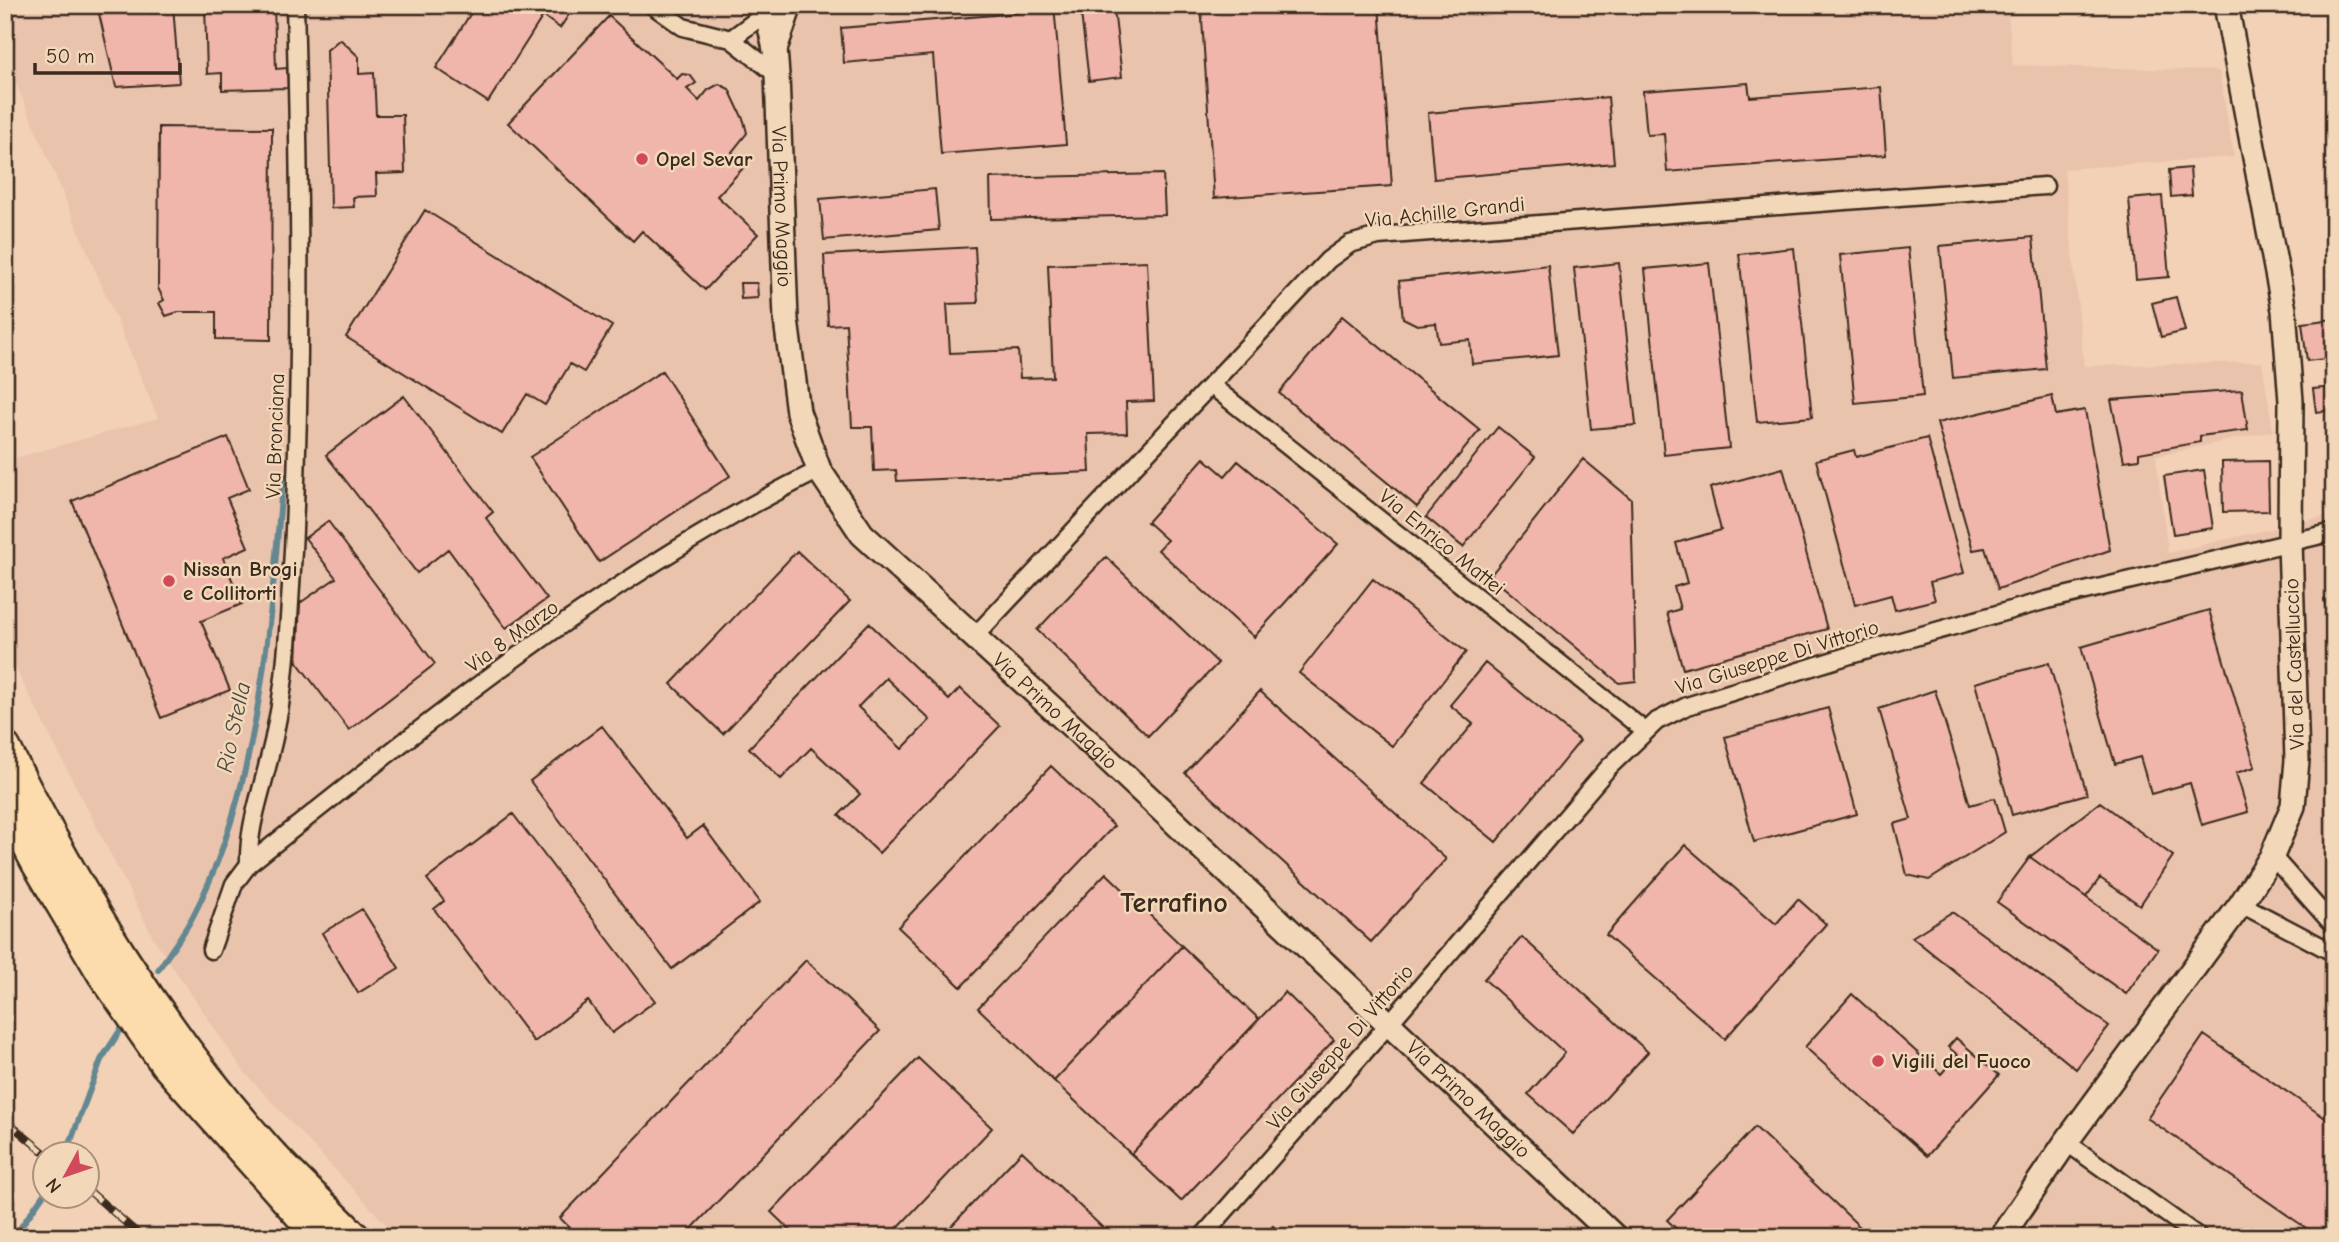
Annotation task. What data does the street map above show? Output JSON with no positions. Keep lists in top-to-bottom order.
{
  "streets": {
    "main road": ["Via Primo Maggio", "Via del Castelluccio"],
    "street": [
      "Via Achille Grandi",
      "Via Bronciana",
      "Via Enrico Mattei",
      "Via 8 Marzo",
      "Via Giuseppe Di Vittorio"
    ]
  },
  "crossings": [
    ["Via Primo Maggio", "Via Achille Grandi"],
    ["Via Primo Maggio", "Via 8 Marzo"],
    ["Via Primo Maggio", "Via Giuseppe Di Vittorio"],
    ["Via Achille Grandi", "Via Enrico Mattei"],
    ["Via Bronciana", "Via 8 Marzo"],
    ["Via Enrico Mattei", "Via Giuseppe Di Vittorio"],
    ["Via Giuseppe Di Vittorio", "Via del Castelluccio"]
  ],
  "districts": ["Terrafino"],
  "water": ["Rio Stella"],
  "places": ["Opel Sevar", "Nissan Brogi e Collitorti", "Vigili del Fuoco"],
  "scale_bar": "50 m",
  "north": "bottom left"
}
